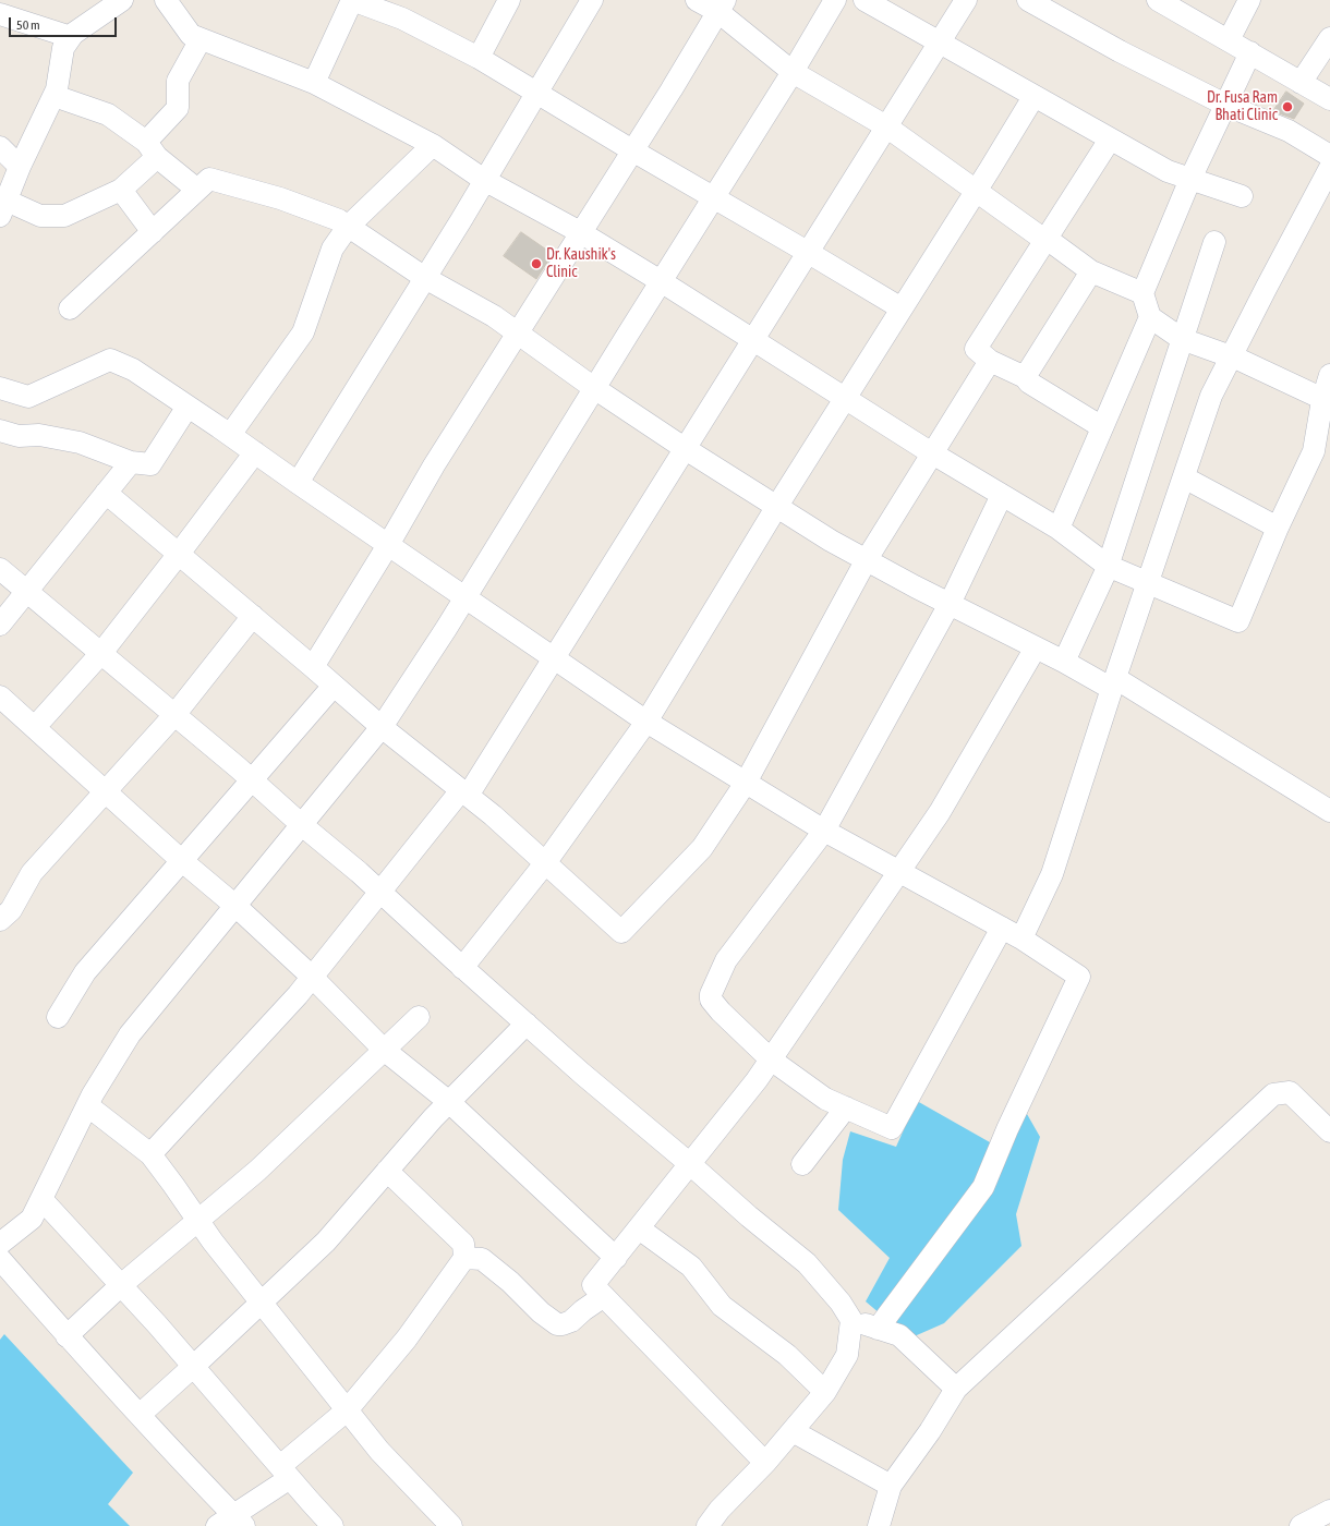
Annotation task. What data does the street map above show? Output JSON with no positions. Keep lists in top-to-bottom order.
{
  "places": ["Dr. Fusa Ram Bhati Clinic", "Dr. Kaushik's Clinic"],
  "scale_bar": "50 m"
}
